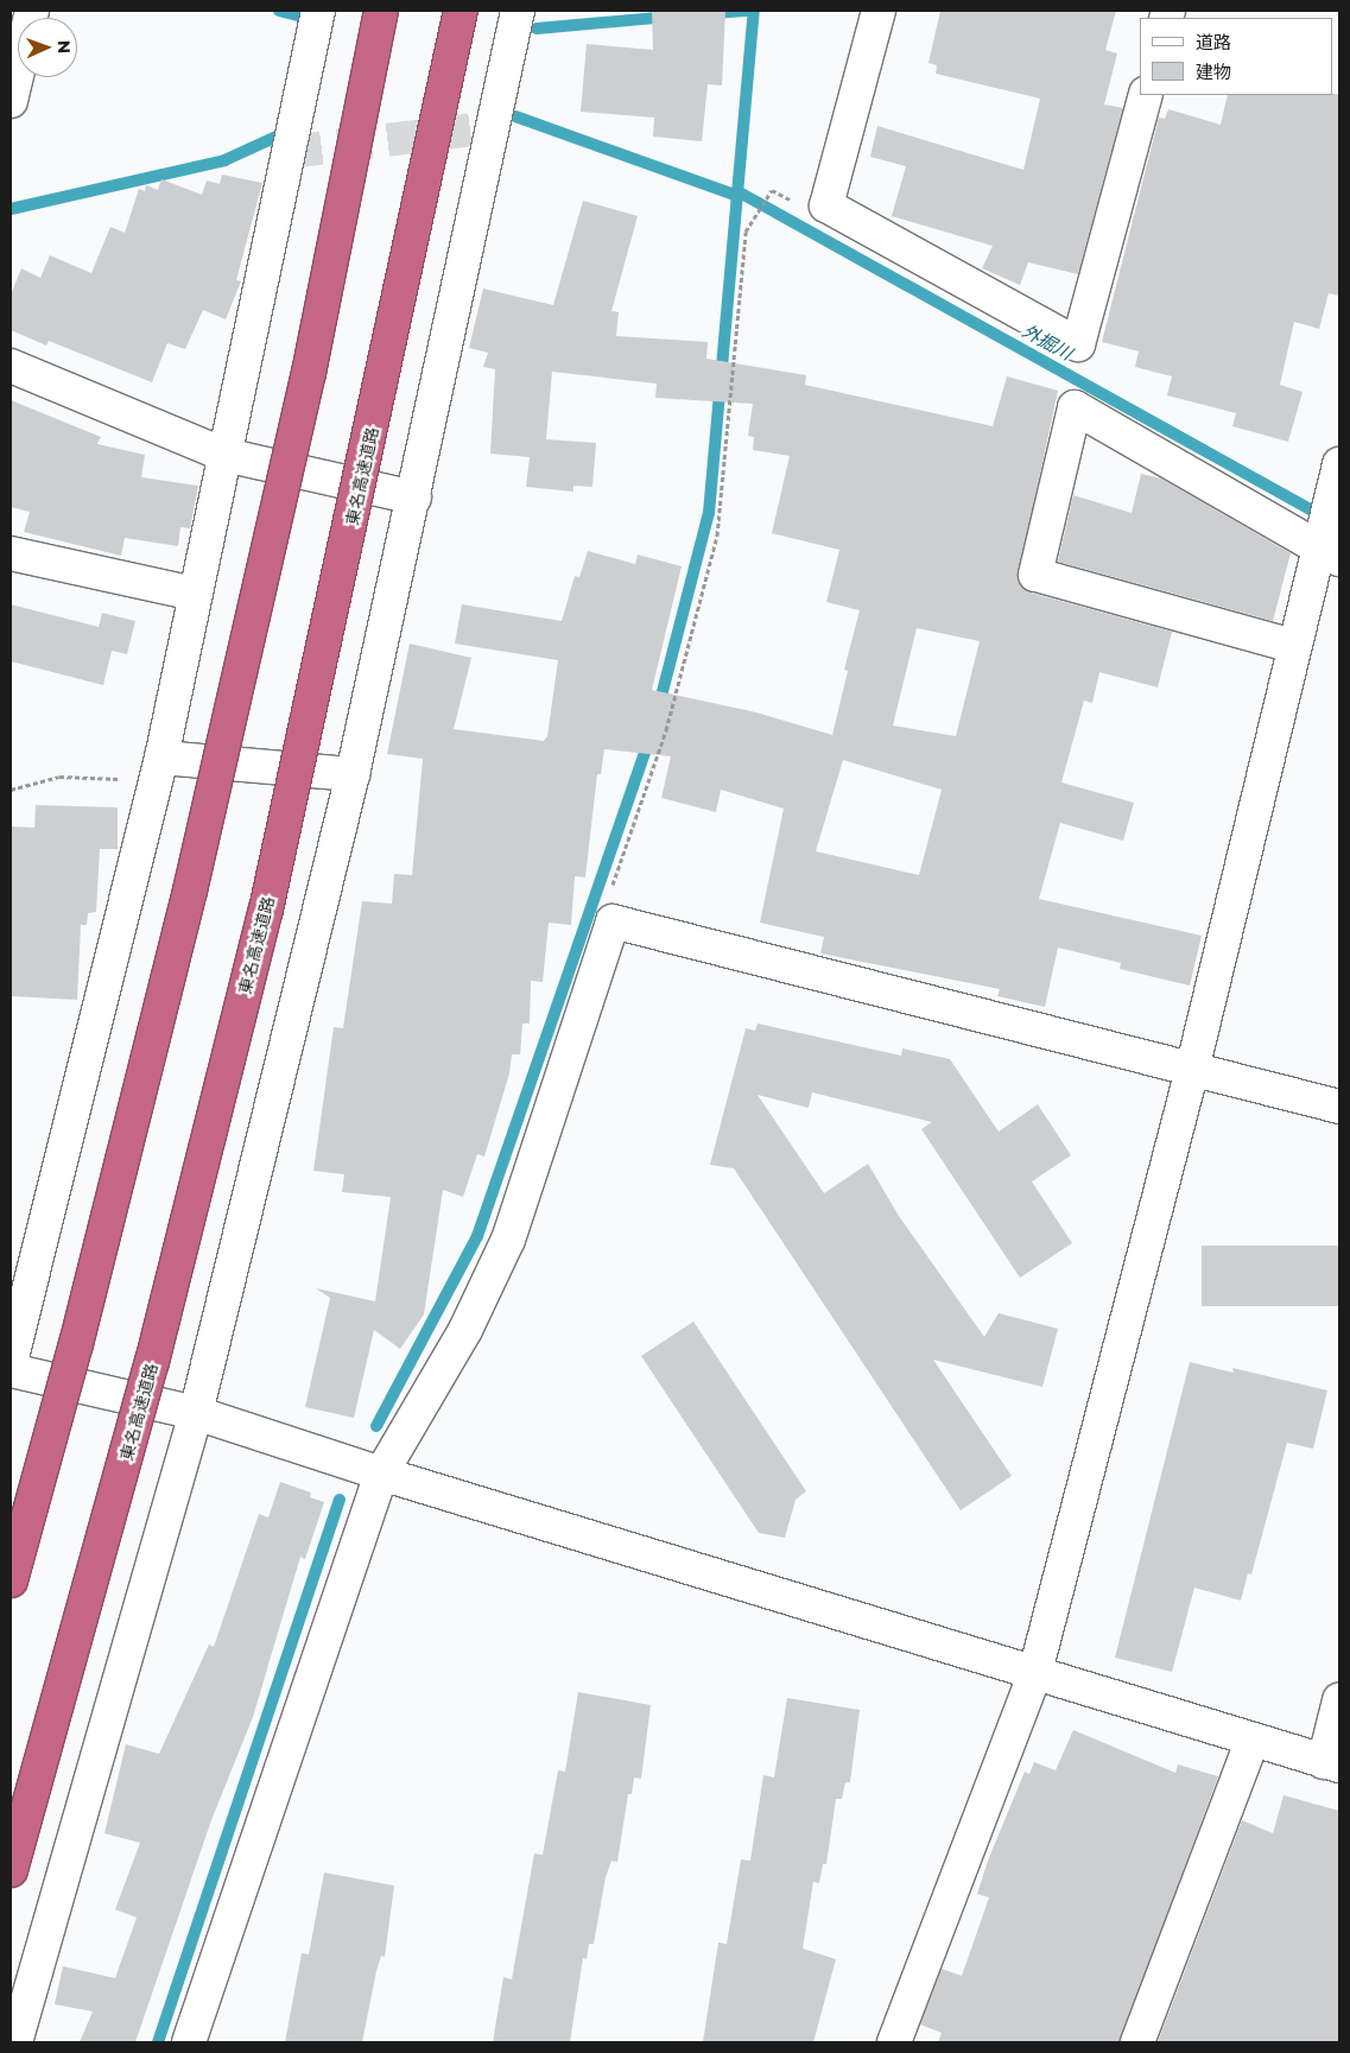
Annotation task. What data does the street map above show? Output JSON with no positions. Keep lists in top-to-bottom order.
{
  "streets": {
    "highway": ["東名高速道路"]
  },
  "water": ["外掘川"],
  "legend": ["道路", "建物"],
  "north": "right"
}
